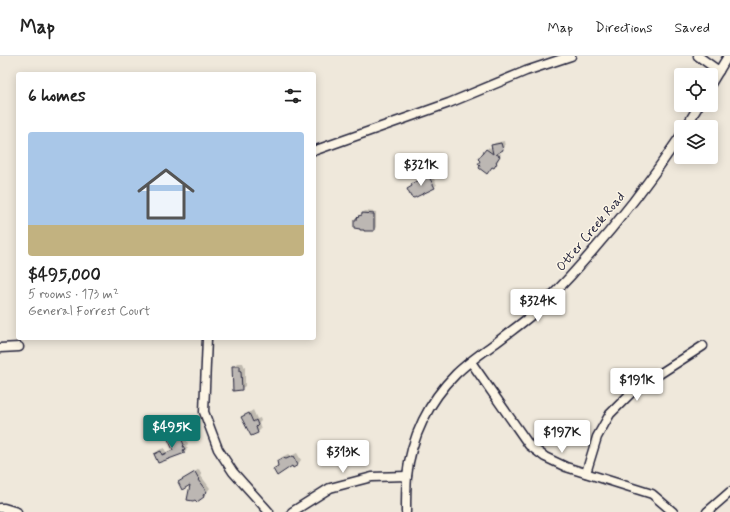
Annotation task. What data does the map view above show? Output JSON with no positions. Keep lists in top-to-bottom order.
{
  "streets": {
    "street": ["Otter Creek Road"]
  },
  "page": {
    "header": "Map",
    "nav": ["Map", "Directions", "Saved"],
    "heading": "6 homes",
    "list": [
      {
        "name": "$495,000",
        "note": "5 rooms · 173 m² · General Forrest Court"
      }
    ],
    "price": [
      "$321K",
      "$324K",
      "$191K",
      "$495K",
      "$197K",
      "$313K"
    ]
  }
}
